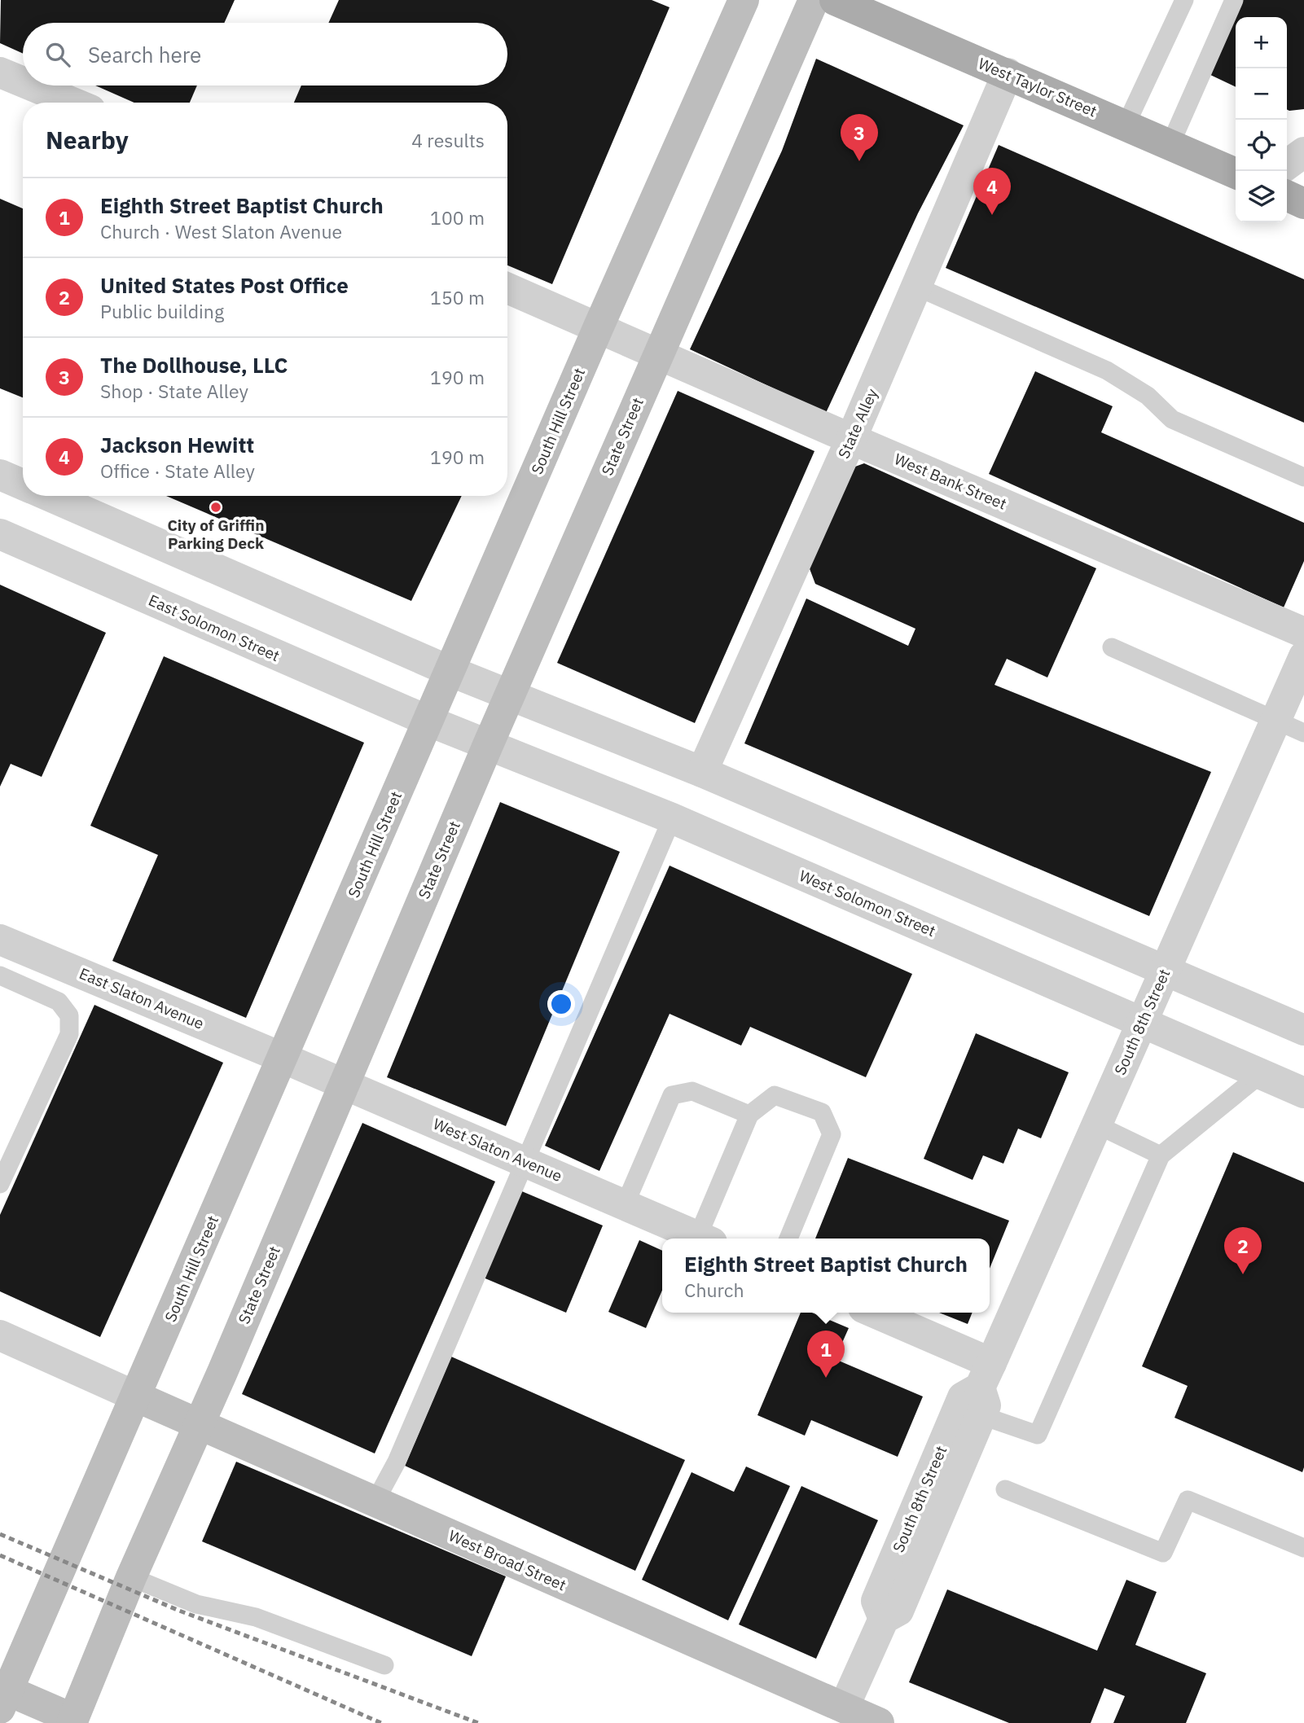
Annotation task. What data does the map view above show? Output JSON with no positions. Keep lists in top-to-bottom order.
{
  "streets": {
    "main road": [
      "West Taylor Street",
      "South Hill Street",
      "State Street",
      "West Broad Street"
    ],
    "street": [
      "State Alley",
      "West Bank Street",
      "East Solomon Street",
      "West Solomon Street",
      "East Slaton Avenue",
      "South 8th Street",
      "West Slaton Avenue"
    ]
  },
  "crossings": [
    ["West Taylor Street", "State Alley"],
    ["South Hill Street", "West Bank Street"],
    ["South Hill Street", "East Solomon Street"],
    ["South Hill Street", "West Solomon Street"],
    ["South Hill Street", "East Slaton Avenue"],
    ["South Hill Street", "West Slaton Avenue"],
    ["South Hill Street", "West Broad Street"],
    ["State Alley", "West Bank Street"],
    ["State Street", "West Bank Street"],
    ["State Street", "West Solomon Street"],
    ["State Street", "West Slaton Avenue"],
    ["State Street", "West Broad Street"],
    ["East Solomon Street", "West Solomon Street"],
    ["West Solomon Street", "South 8th Street"],
    ["East Slaton Avenue", "West Slaton Avenue"],
    ["South 8th Street", "West Broad Street"]
  ],
  "places": ["City of Griffin Parking Deck"],
  "page": {
    "map_buttons": ["+", "−"],
    "search": "Search here",
    "heading": ["Nearby", "4 results"],
    "pins": [
      "3",
      "4",
      "2",
      "1"
    ],
    "list": [
      {
        "mark": "1",
        "name": "Eighth Street Baptist Church",
        "note": "Church · West Slaton Avenue",
        "value": "100 m"
      },
      {
        "mark": "2",
        "name": "United States Post Office",
        "note": "Public building",
        "value": "150 m"
      },
      {
        "mark": "3",
        "name": "The Dollhouse, LLC",
        "note": "Shop · State Alley",
        "value": "190 m"
      },
      {
        "mark": "4",
        "name": "Jackson Hewitt",
        "note": "Office · State Alley",
        "value": "190 m"
      }
    ],
    "popup": ["Eighth Street Baptist Church", "Church"]
  }
}
